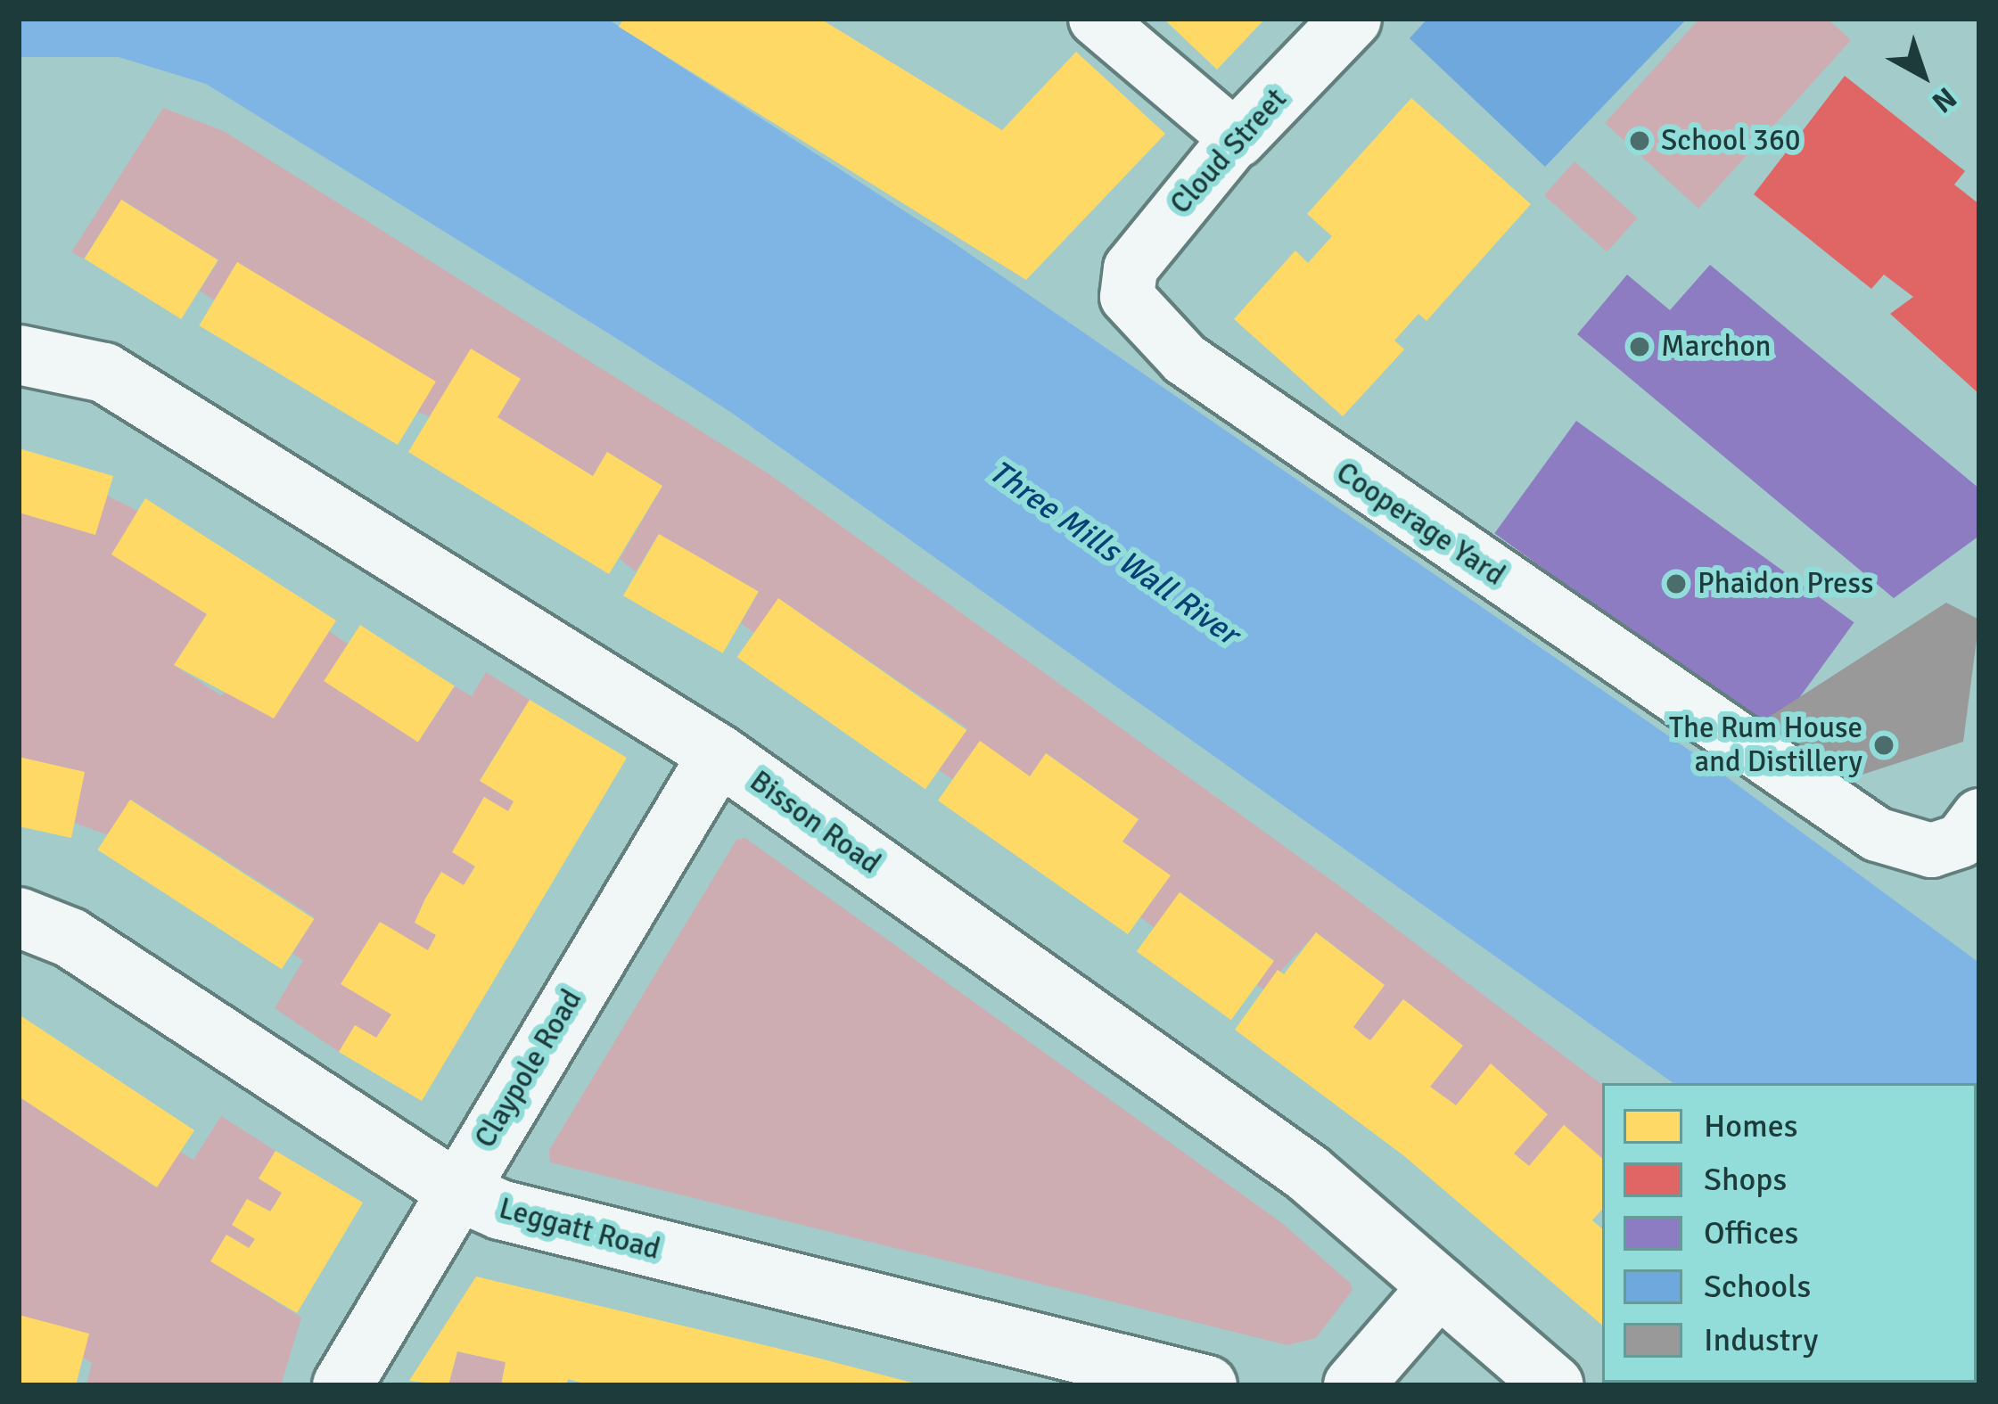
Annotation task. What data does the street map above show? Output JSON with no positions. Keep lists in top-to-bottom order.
{
  "streets": {
    "street": [
      "Cloud Street",
      "Cooperage Yard",
      "Bisson Road",
      "Claypole Road",
      "Leggatt Road"
    ]
  },
  "crossings": [
    ["Cloud Street", "Cooperage Yard"],
    ["Bisson Road", "Claypole Road"],
    ["Claypole Road", "Leggatt Road"]
  ],
  "water": ["Three Mills Wall River"],
  "places": [
    "School 360",
    "Marchon",
    "Phaidon Press",
    "The Rum House and Distillery"
  ],
  "legend": [
    "Homes",
    "Shops",
    "Offices",
    "Schools",
    "Industry"
  ],
  "north": "bottom right"
}
